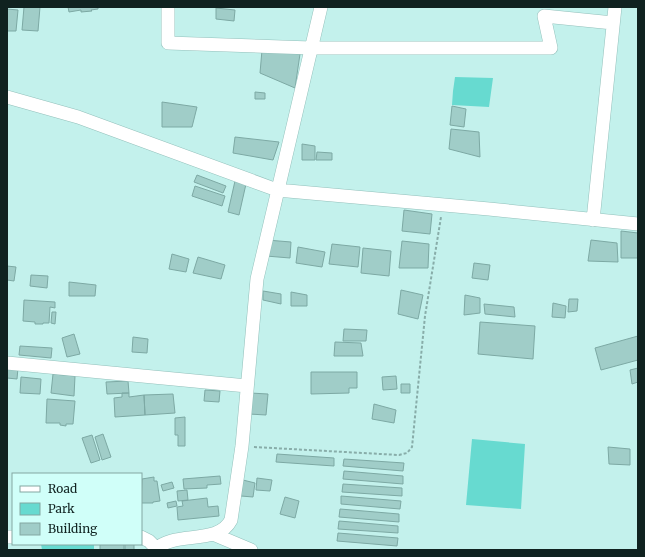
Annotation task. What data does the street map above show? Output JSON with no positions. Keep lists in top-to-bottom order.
{
  "legend": ["Road", "Park", "Building"]
}
